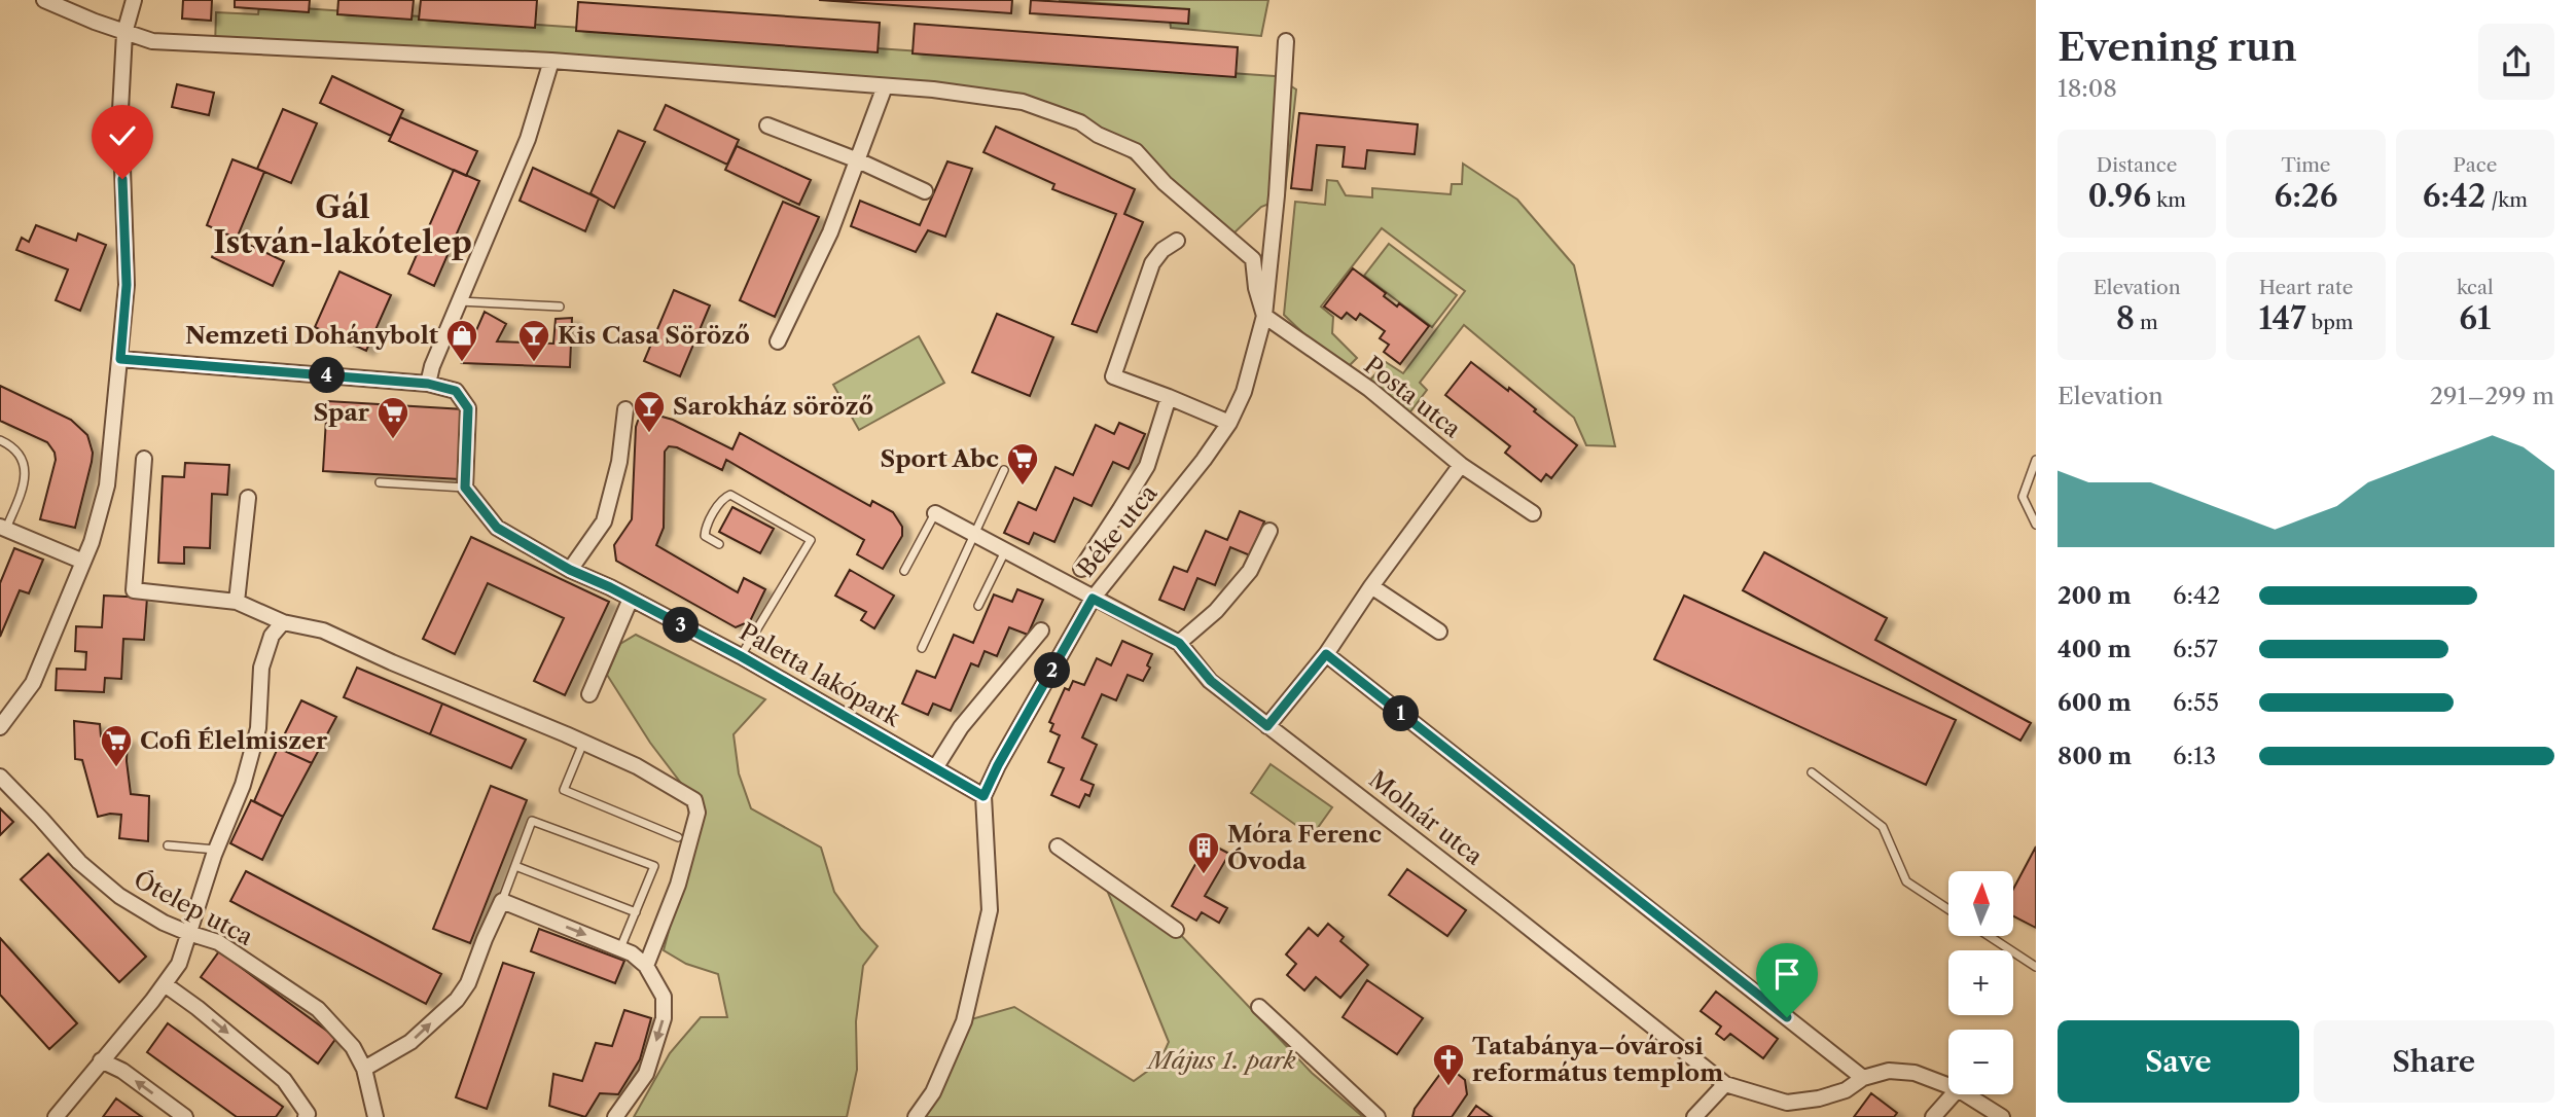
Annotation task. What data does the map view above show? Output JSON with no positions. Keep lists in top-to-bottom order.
{
  "streets": {
    "street": [
      "Posta utca",
      "Béke utca",
      "Paletta lakópark",
      "Molnár utca",
      "Ótelep utca"
    ]
  },
  "crossings": [
    ["Posta utca", "Béke utca"],
    ["Béke utca", "Paletta lakópark"],
    ["Béke utca", "Molnár utca"]
  ],
  "districts": ["Gál István-lakótelep"],
  "parks": ["Május 1. park"],
  "places": {
    "shop": ["Nemzeti Dohánybolt"],
    "bar": ["Kis Casa Söröző", "Sarokház söröző"],
    "supermarket": ["Spar", "Sport Abc", "Cofi Élelmiszer"],
    "building": ["Móra Ferenc Óvoda"],
    "church": ["Tatabánya–óvárosi református templom"]
  },
  "north": "top",
  "page": {
    "heading": ["Evening run", "18:08"],
    "stats": [
      ["Distance", "0.96 km"],
      ["Time", "6:26"],
      ["Pace", "6:42 /km"],
      ["Elevation", "8 m"],
      ["Heart rate", "147 bpm"],
      ["kcal", "61"]
    ],
    "pins": [
      "4",
      "3",
      "2",
      "1"
    ],
    "chart": ["Elevation", "291–299 m"],
    "list": [
      {
        "name": "200 m",
        "note": "6:42"
      },
      {
        "name": "400 m",
        "note": "6:57"
      },
      {
        "name": "600 m",
        "note": "6:55"
      },
      {
        "name": "800 m",
        "note": "6:13"
      }
    ],
    "map_buttons": ["+", "−"],
    "buttons": ["Save", "Share"]
  }
}
